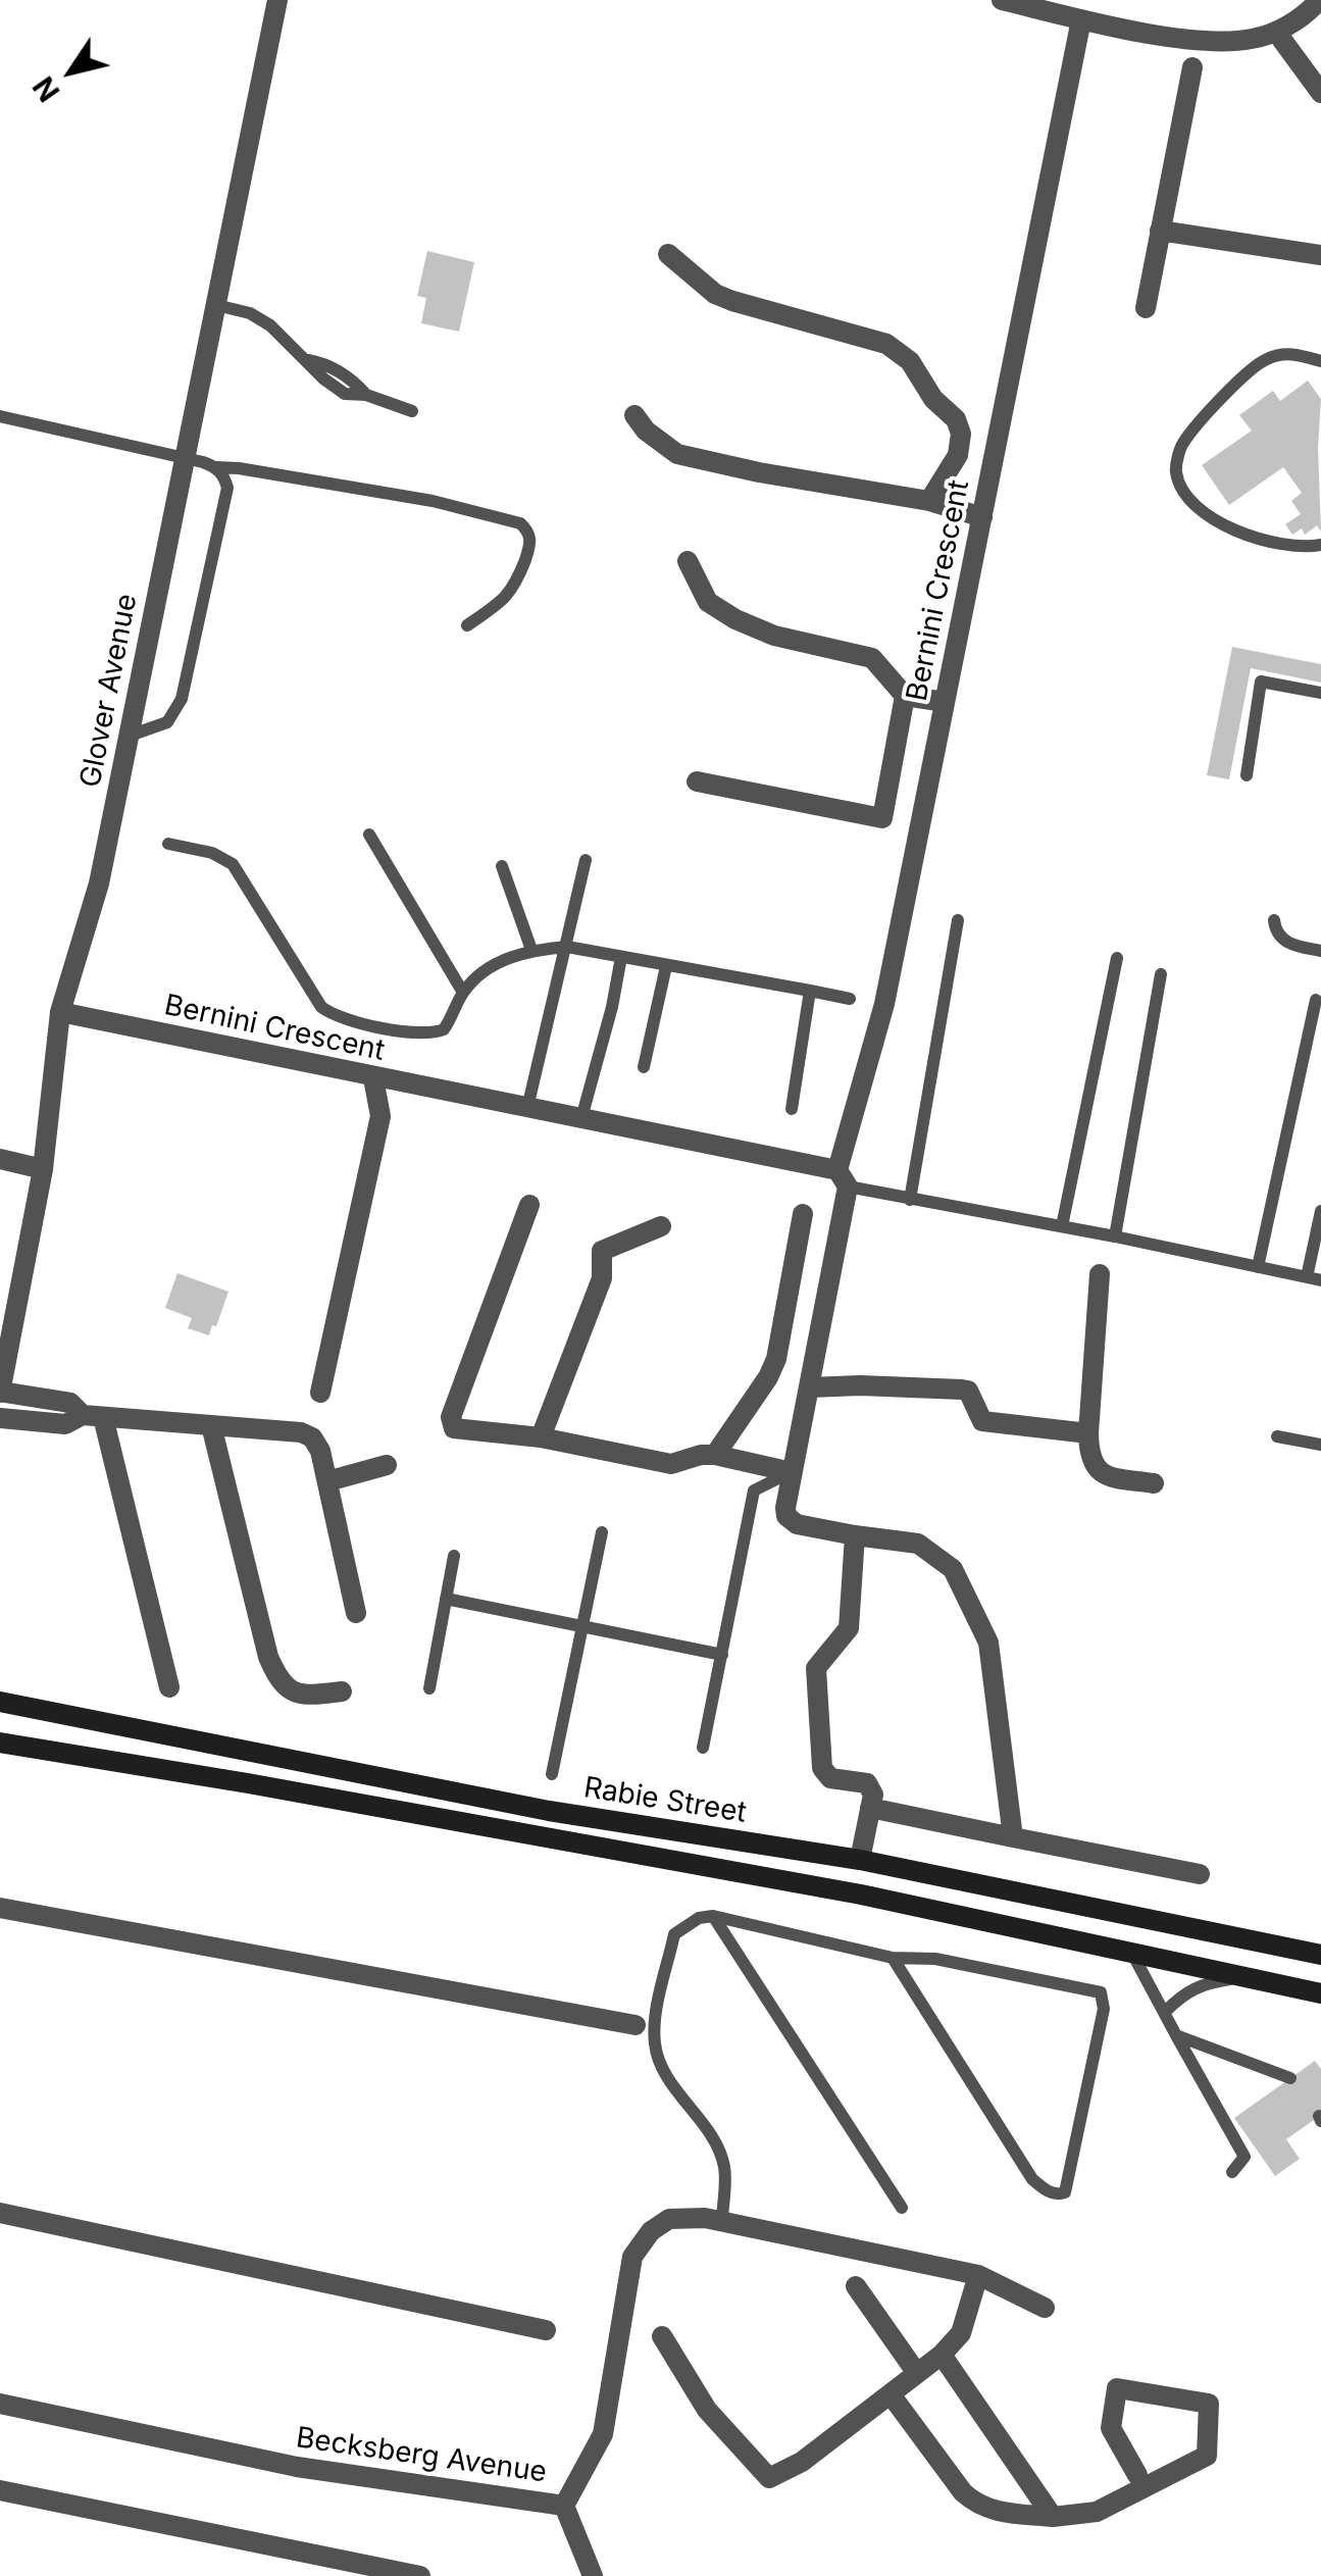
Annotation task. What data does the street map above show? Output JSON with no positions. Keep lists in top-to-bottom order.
{
  "streets": {
    "main road": ["Rabie Street"],
    "street": ["Bernini Crescent", "Glover Avenue", "Becksberg Avenue"]
  },
  "crossings": [
    ["Bernini Crescent", "Glover Avenue"]
  ],
  "north": "bottom left"
}
